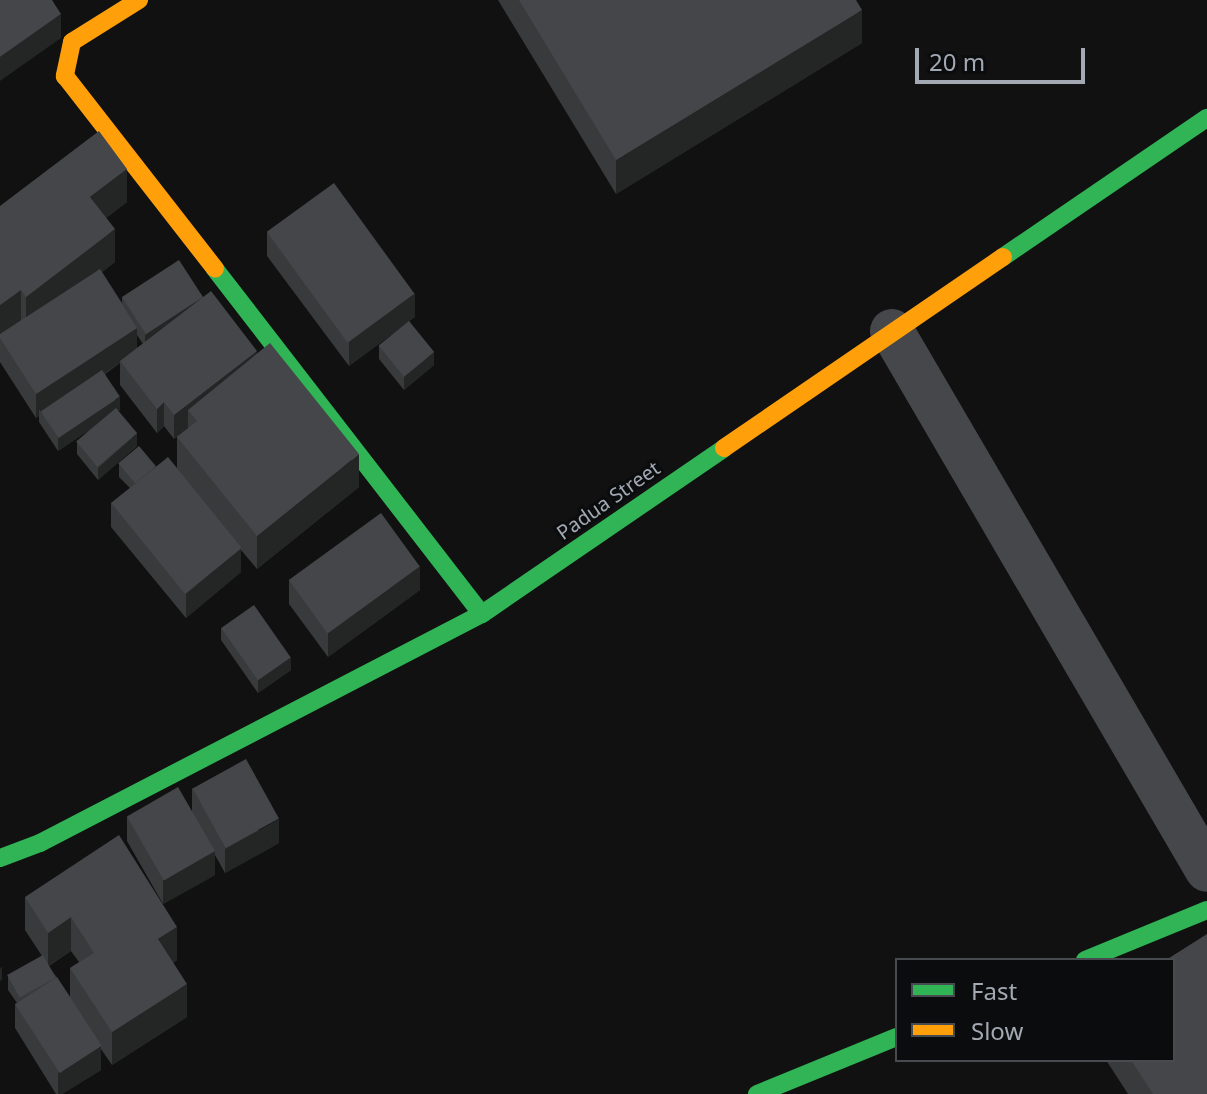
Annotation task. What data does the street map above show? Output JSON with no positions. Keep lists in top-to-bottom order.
{
  "streets": {
    "street": ["Padua Street"]
  },
  "legend": ["Fast", "Slow"],
  "scale_bar": "20 m"
}
